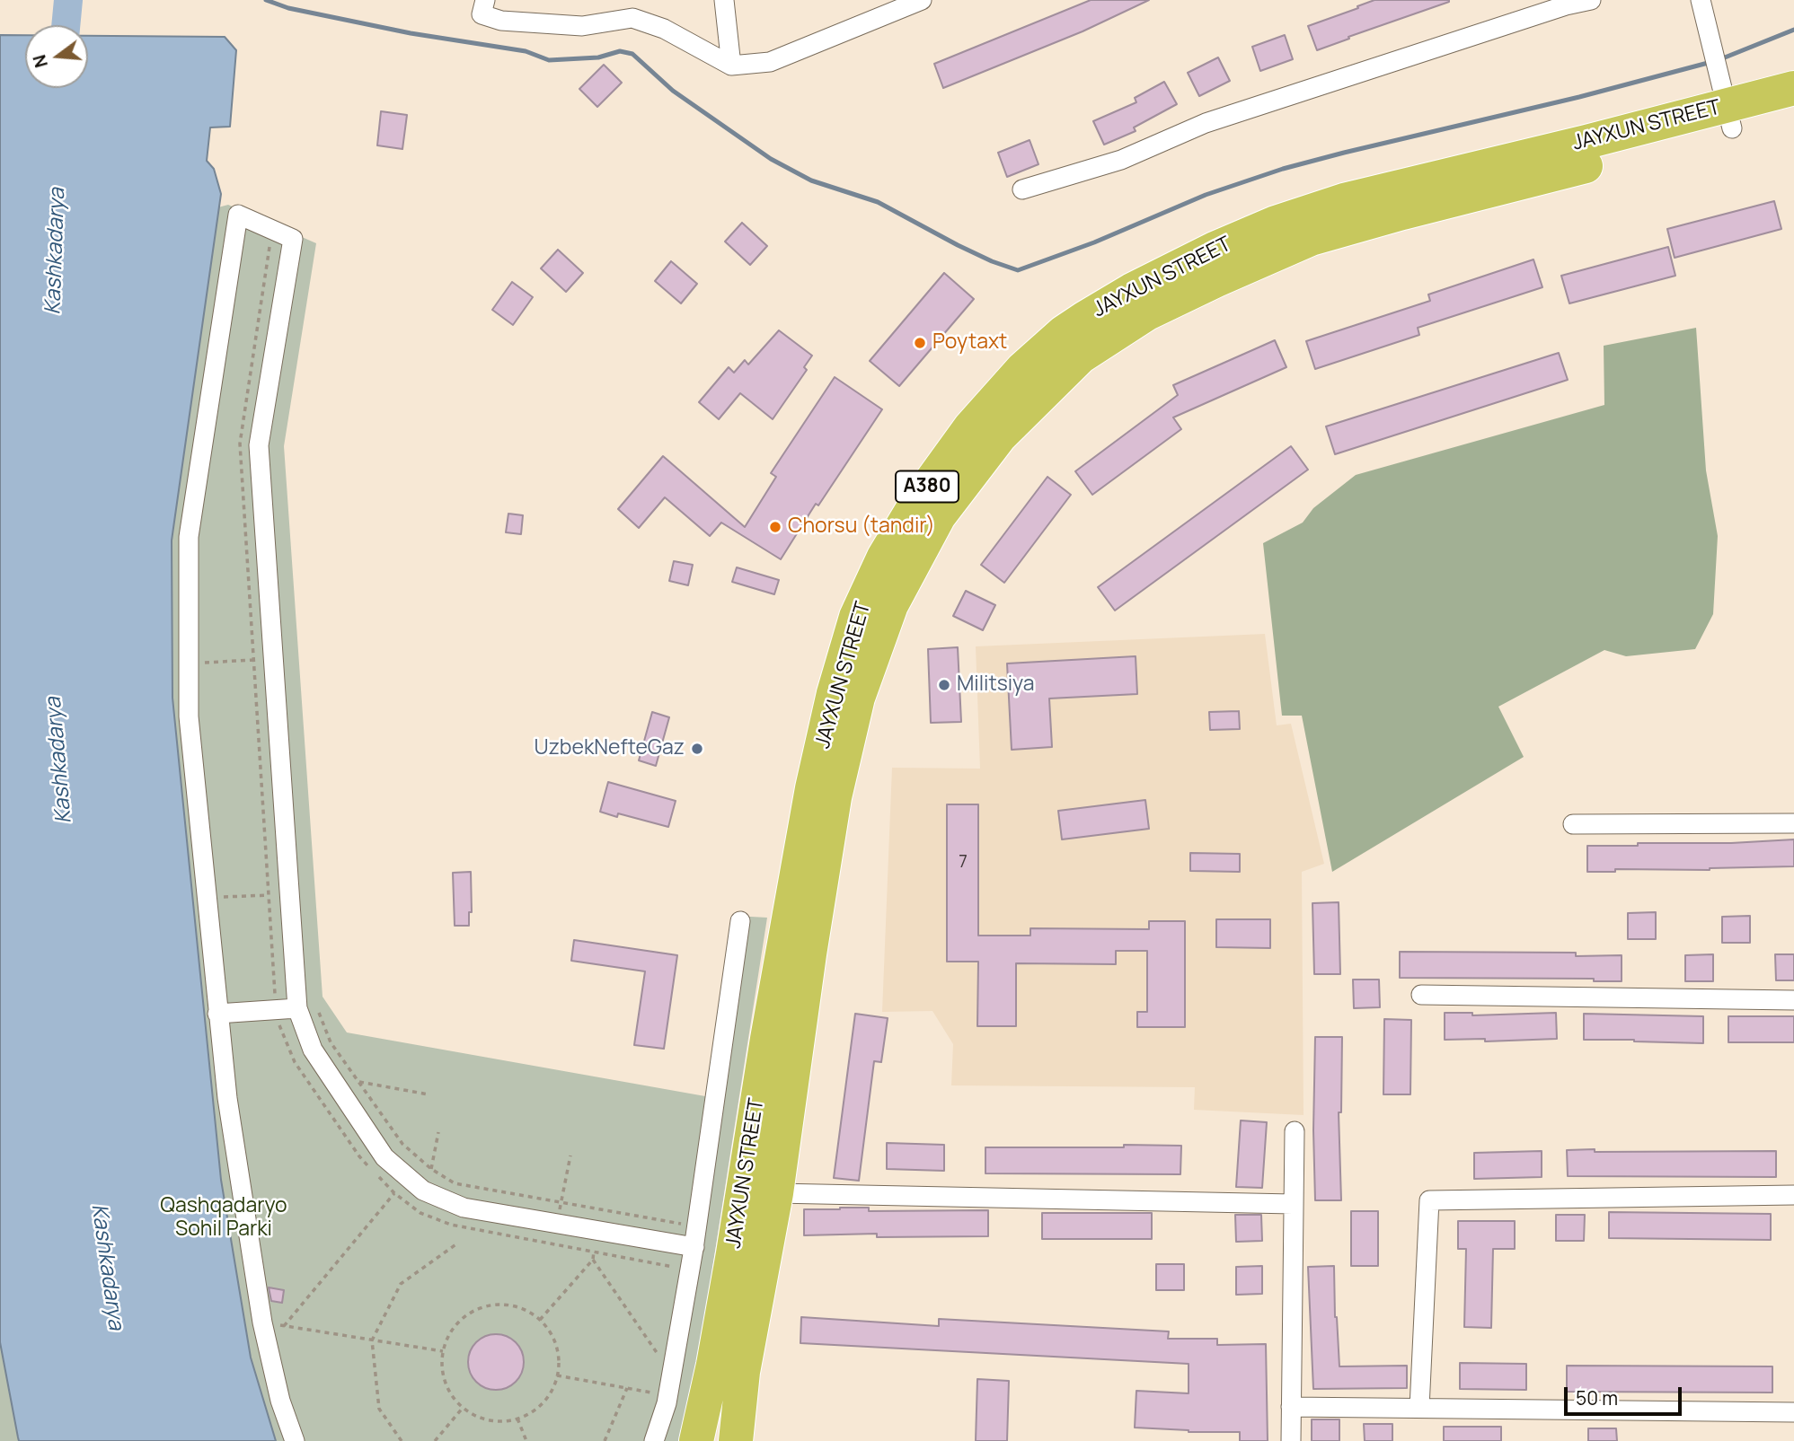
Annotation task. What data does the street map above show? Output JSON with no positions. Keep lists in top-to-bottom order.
{
  "streets": {
    "highway": ["JAYXUN STREET", "A380"]
  },
  "water": ["Kashkadarya"],
  "parks": ["Qashqadaryo Sohil Parki"],
  "places": [
    "Poytaxt",
    "Chorsu (tandir)",
    "Militsiya",
    "UzbekNefteGaz"
  ],
  "house_numbers": ["7"],
  "scale_bar": "50 m",
  "north": "left"
}
